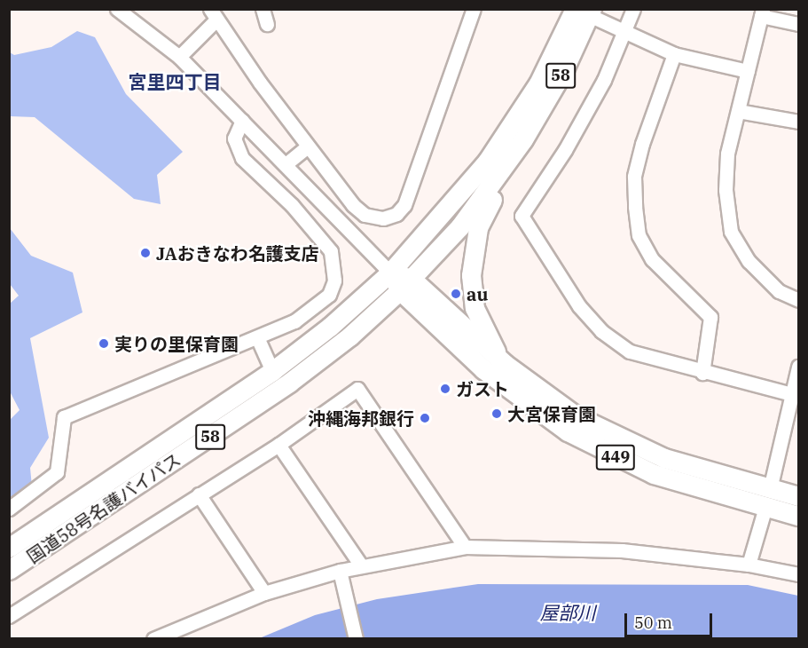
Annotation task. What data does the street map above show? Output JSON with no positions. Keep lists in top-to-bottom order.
{
  "streets": {
    "highway": ["58", "449", "国道58号名護バイパス"]
  },
  "crossings": [
    ["449", "国道58号名護バイパス"]
  ],
  "districts": ["宮里四丁目"],
  "water": ["屋部川"],
  "places": [
    "JAおきなわ名護支店",
    "au",
    "実りの里保育園",
    "ガスト",
    "大宮保育園",
    "沖縄海邦銀行"
  ],
  "scale_bar": "50 m"
}
